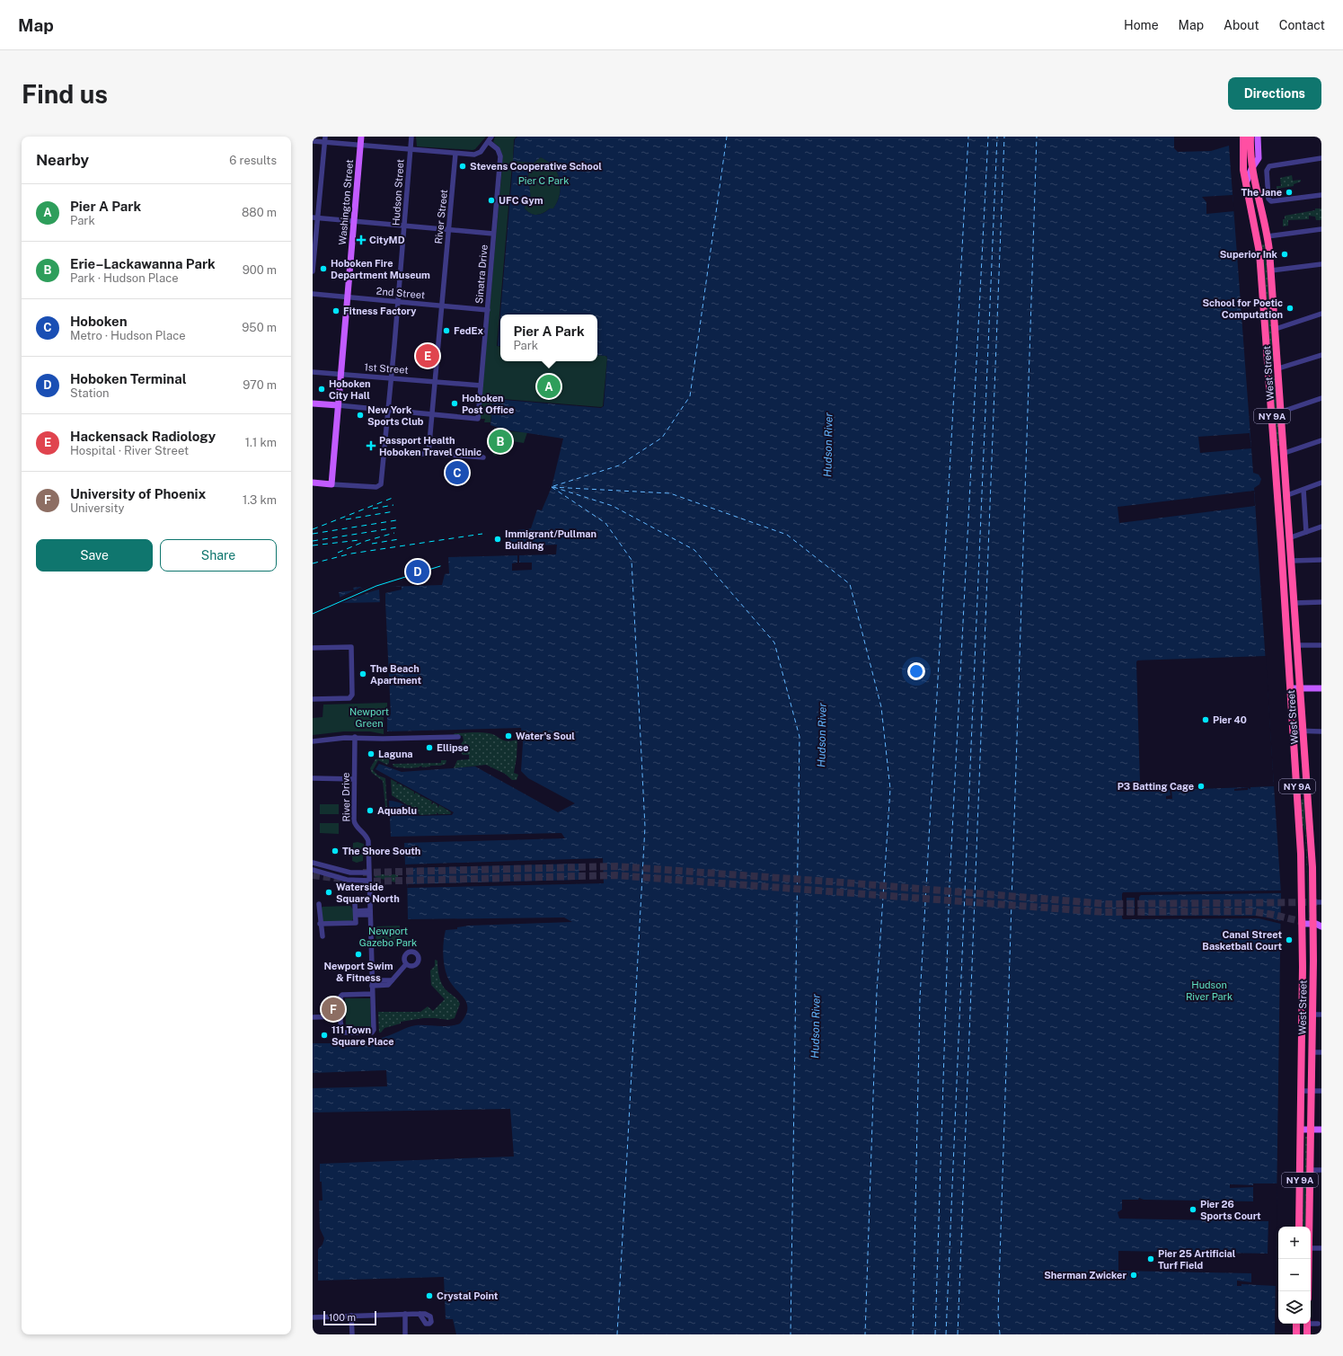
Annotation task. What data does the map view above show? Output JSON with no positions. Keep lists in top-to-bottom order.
{
  "streets": {
    "highway": ["West Street", "NY 9A"],
    "main road": ["Washington Street"],
    "street": [
      "Hudson Street",
      "River Street",
      "Sinatra Drive",
      "2nd Street",
      "1st Street",
      "River Drive"
    ]
  },
  "crossings": [
    ["Hudson Street", "Washington Street"],
    ["Hudson Street", "2nd Street"],
    ["Hudson Street", "1st Street"],
    ["Washington Street", "2nd Street"],
    ["Washington Street", "1st Street"],
    ["River Street", "Sinatra Drive"],
    ["River Street", "2nd Street"],
    ["River Street", "1st Street"],
    ["Sinatra Drive", "2nd Street"],
    ["Sinatra Drive", "1st Street"]
  ],
  "water": ["Hudson River"],
  "parks": [
    "Pier C Park",
    "Newport Green",
    "Newport Gazebo Park",
    "Hudson River Park"
  ],
  "places": {
    "other": [
      "Stevens Cooperative School",
      "The Jane",
      "UFC Gym",
      "Superior Ink",
      "Hoboken Fire Department Museum",
      "School for Poetic Computation",
      "Fitness Factory",
      "FedEx",
      "Hoboken City Hall",
      "Hoboken Post Office",
      "New York Sports Club",
      "Immigrant/Pullman Building",
      "The Beach Apartment",
      "Pier 40",
      "Water's Soul",
      "Ellipse",
      "Laguna",
      "P3 Batting Cage",
      "Aquablu",
      "The Shore South",
      "Waterside Square North",
      "Canal Street Basketball Court",
      "Newport Swim & Fitness",
      "111 Town Square Place",
      "Pier 26 Sports Court",
      "Pier 25 Artificial Turf Field",
      "Sherman Zwicker",
      "Crystal Point"
    ],
    "health": ["CityMD", "Passport Health Hoboken Travel Clinic"]
  },
  "scale_bar": "100 m",
  "page": {
    "header": "Map",
    "nav": [
      "Home",
      "Map",
      "About",
      "Contact"
    ],
    "buttons": [
      "Directions",
      ["Save", "Share"]
    ],
    "title": "Find us",
    "heading": ["Nearby", "6 results"],
    "list": [
      {
        "mark": "A",
        "name": "Pier A Park",
        "note": "Park",
        "value": "880 m"
      },
      {
        "mark": "B",
        "name": "Erie–Lackawanna Park",
        "note": "Park · Hudson Place",
        "value": "900 m"
      },
      {
        "mark": "C",
        "name": "Hoboken",
        "note": "Metro · Hudson Place",
        "value": "950 m"
      },
      {
        "mark": "D",
        "name": "Hoboken Terminal",
        "note": "Station",
        "value": "970 m"
      },
      {
        "mark": "E",
        "name": "Hackensack Radiology",
        "note": "Hospital · River Street",
        "value": "1.1 km"
      },
      {
        "mark": "F",
        "name": "University of Phoenix",
        "note": "University",
        "value": "1.3 km"
      }
    ],
    "popup": ["Pier A Park", "Park"],
    "pins": [
      "E",
      "A",
      "B",
      "C",
      "D",
      "F"
    ],
    "map_buttons": ["+", "−"],
    "scale": "100 m"
  }
}
